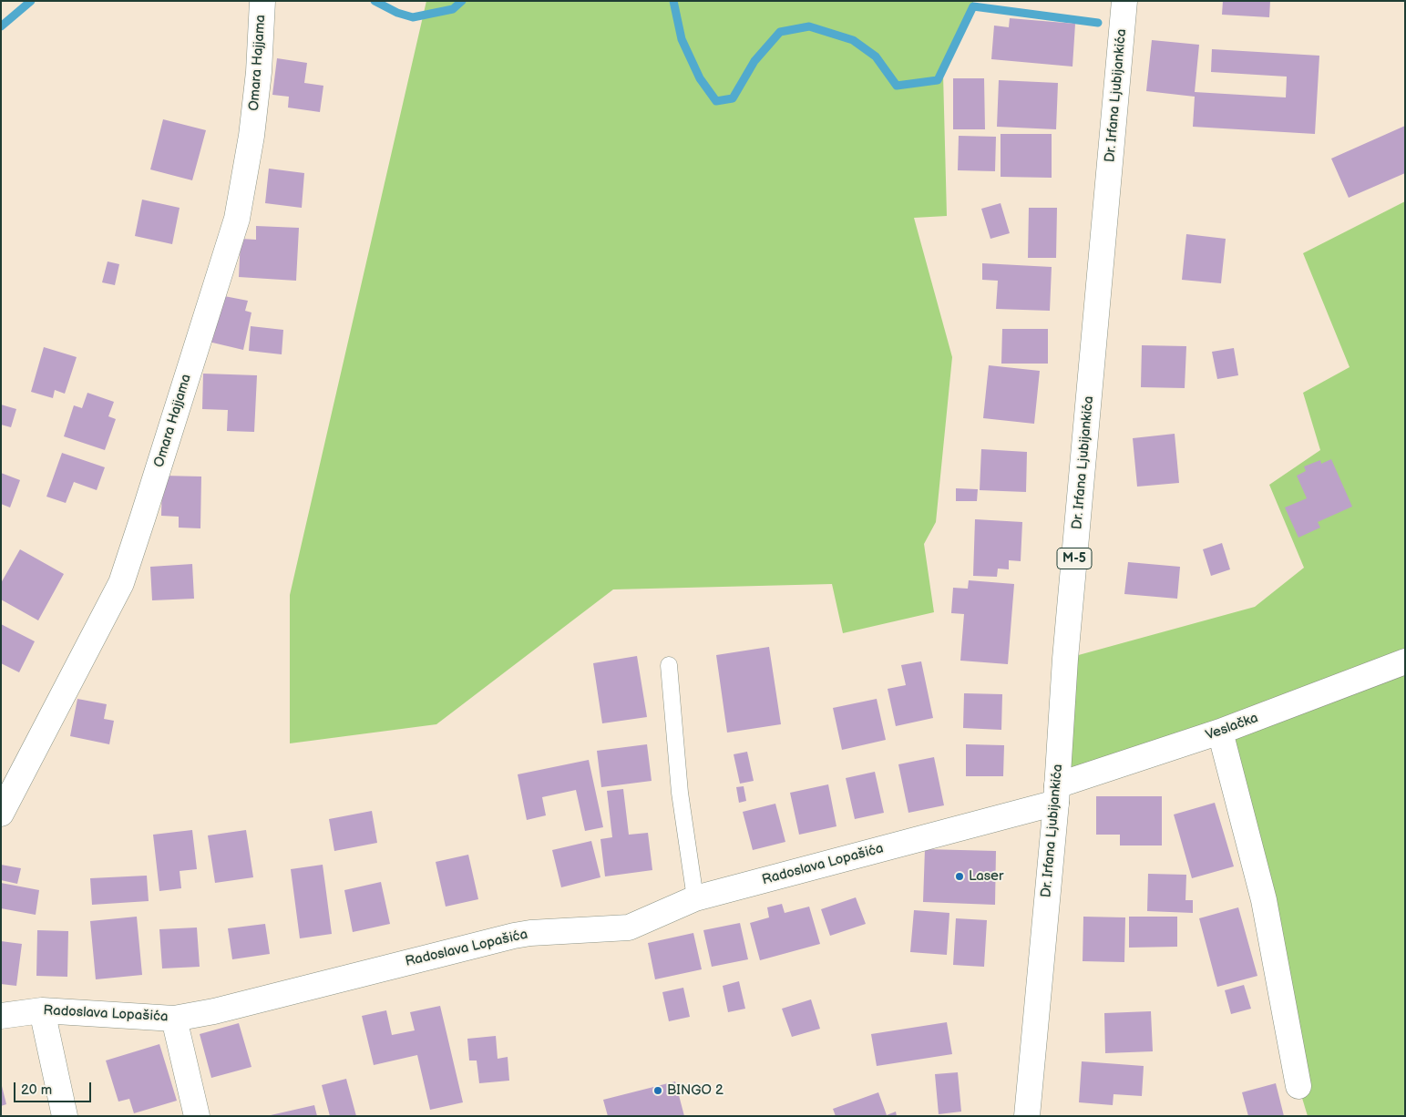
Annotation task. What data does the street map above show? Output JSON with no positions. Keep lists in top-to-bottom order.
{
  "streets": {
    "street": [
      "Omara Hajjama",
      "Dr. Irfana Ljubijankića",
      "M-5",
      "Veslačka",
      "Radoslava Lopašića"
    ]
  },
  "crossings": [
    ["Dr. Irfana Ljubijankića", "Veslačka"],
    ["Dr. Irfana Ljubijankića", "Radoslava Lopašića"],
    ["Veslačka", "Radoslava Lopašića"]
  ],
  "places": ["Laser", "BINGO 2"],
  "scale_bar": "20 m"
}
